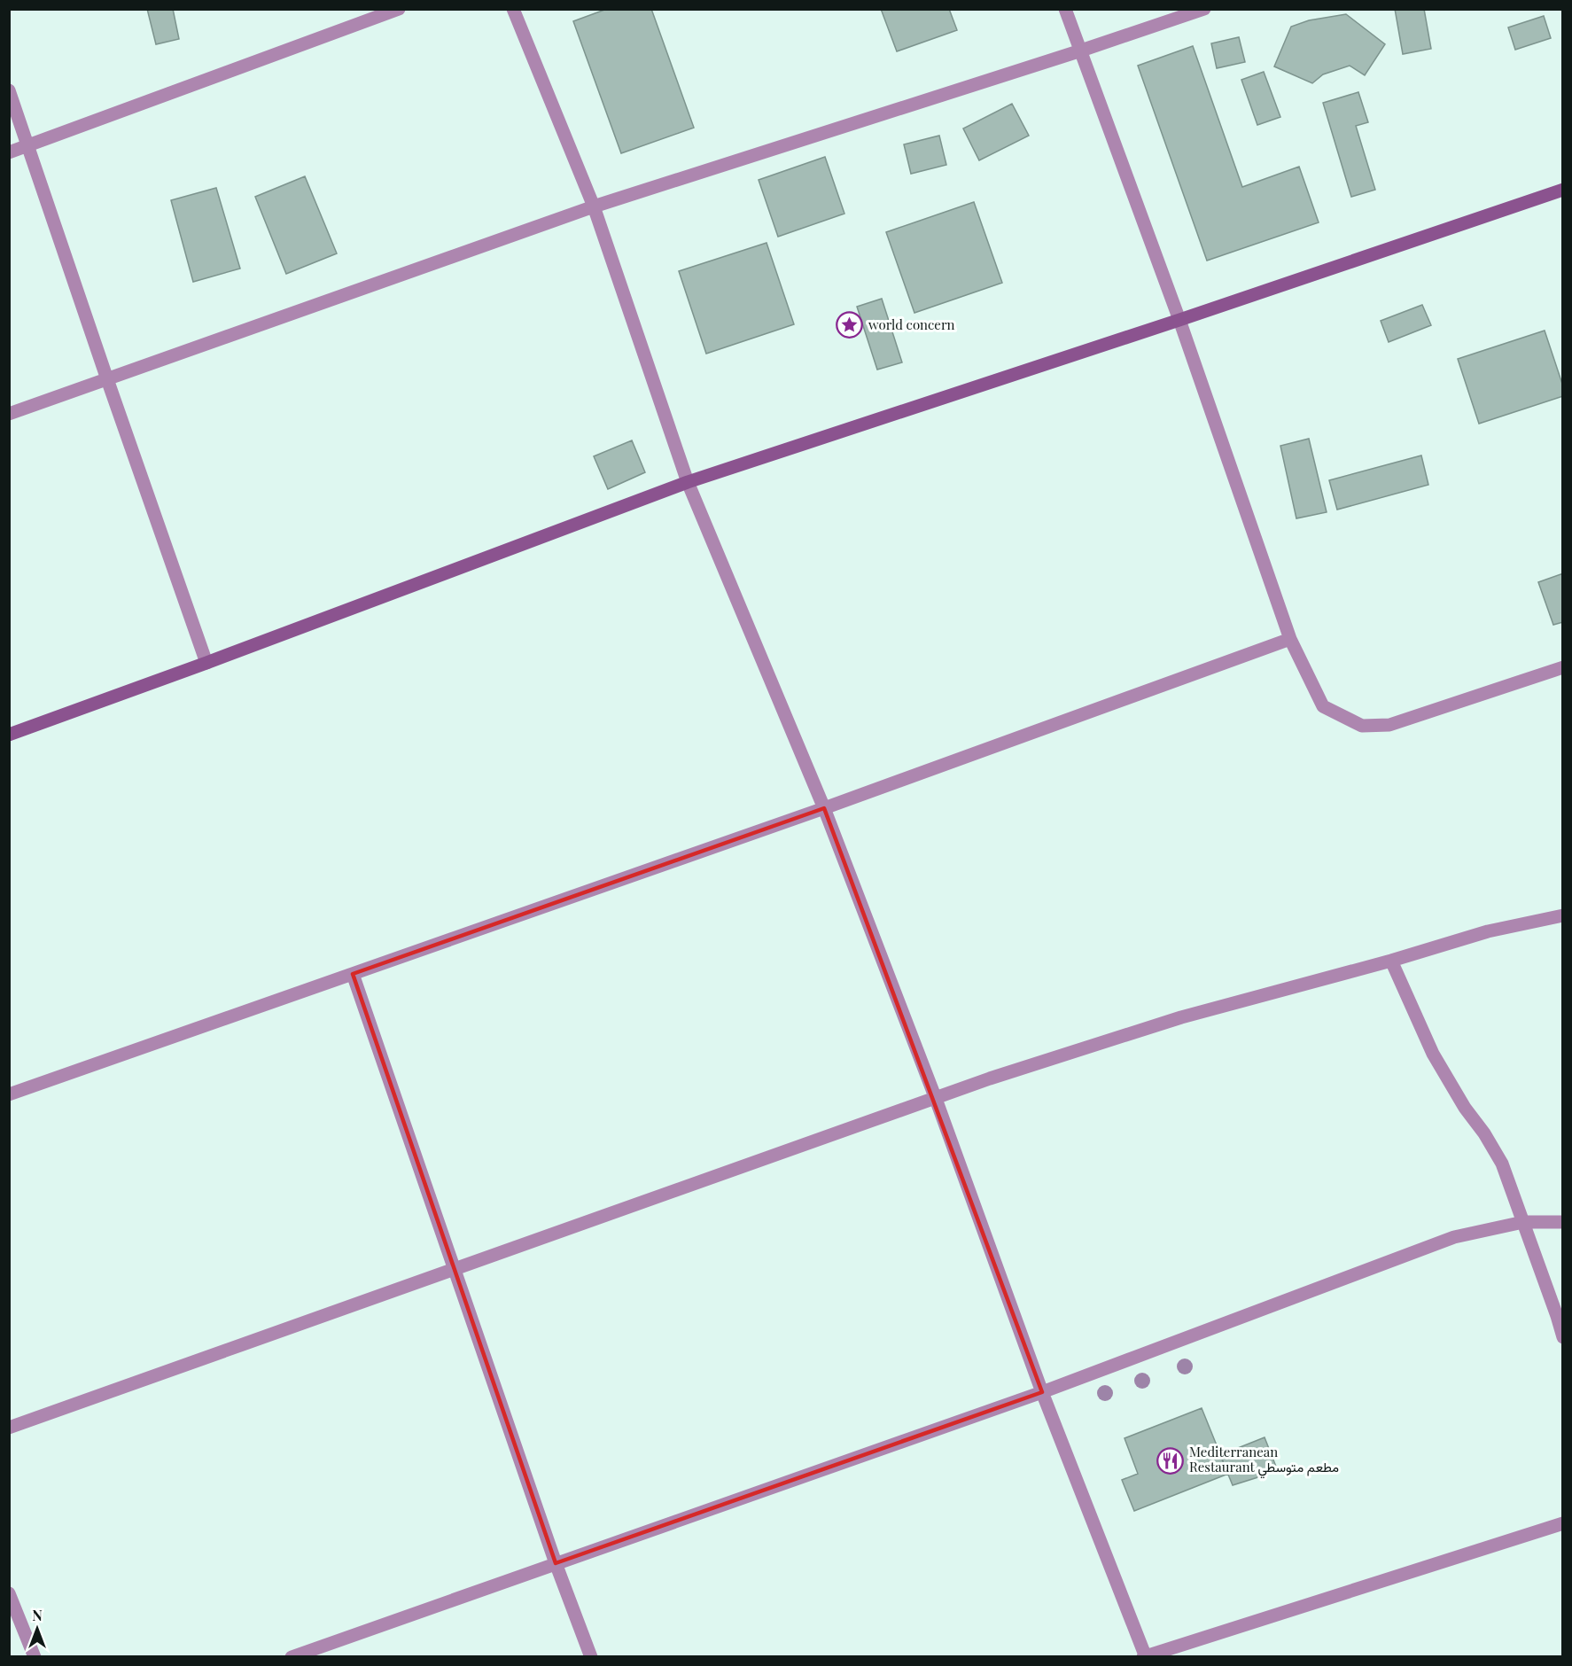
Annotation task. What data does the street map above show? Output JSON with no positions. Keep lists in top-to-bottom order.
{
  "places": {
    "place": ["world concern"],
    "restaurant": ["Mediterranean Restaurant مطعم متوسطي"]
  },
  "north": "top"
}
